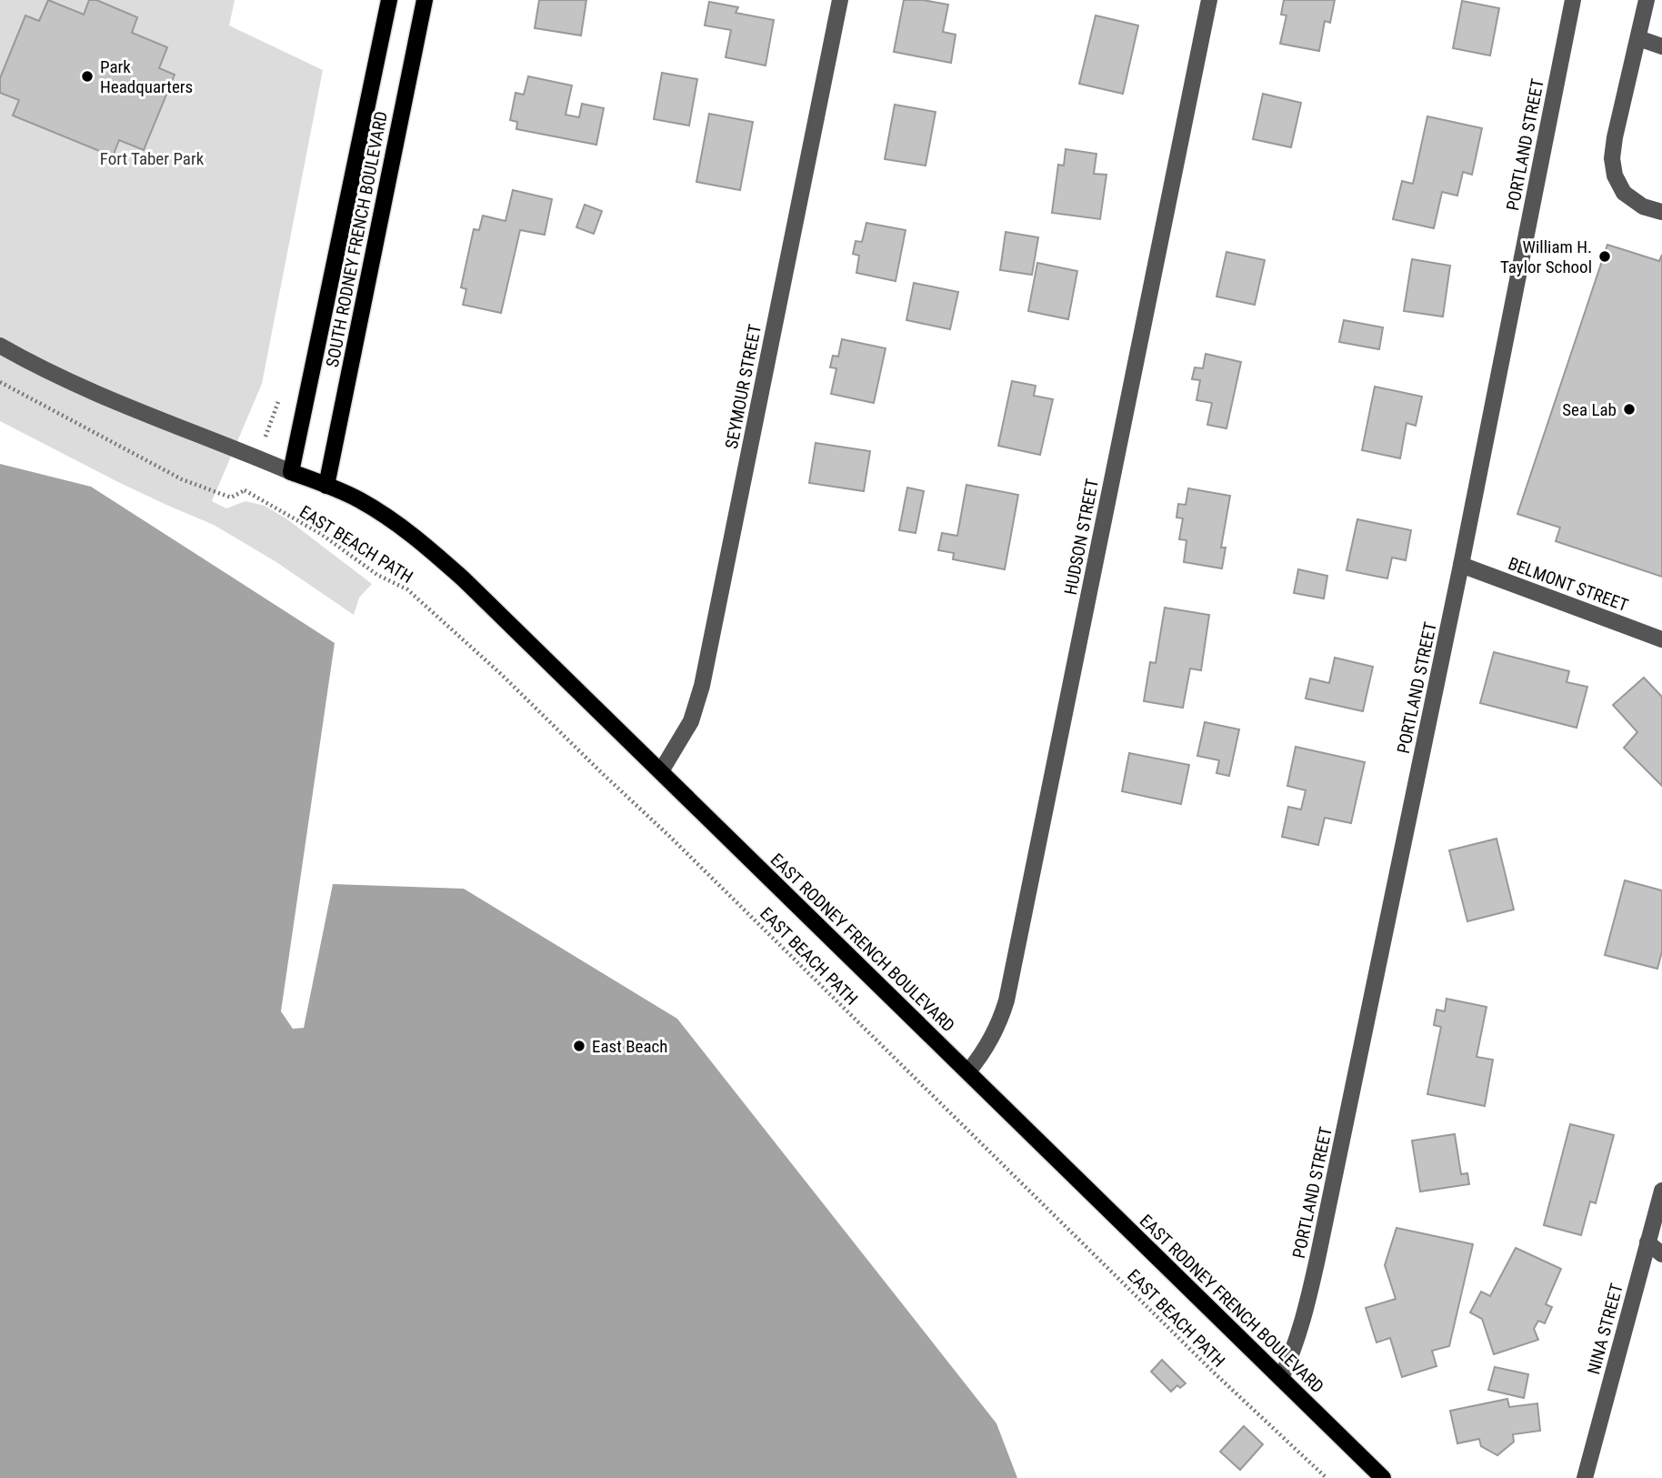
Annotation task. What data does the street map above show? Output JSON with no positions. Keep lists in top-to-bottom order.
{
  "streets": {
    "main road": ["SOUTH RODNEY FRENCH BOULEVARD", "EAST RODNEY FRENCH BOULEVARD"],
    "street": [
      "PORTLAND STREET",
      "SEYMOUR STREET",
      "HUDSON STREET",
      "BELMONT STREET",
      "NINA STREET"
    ],
    "path": ["EAST BEACH PATH"]
  },
  "crossings": [
    ["PORTLAND STREET", "BELMONT STREET"],
    ["PORTLAND STREET", "EAST RODNEY FRENCH BOULEVARD"],
    ["SOUTH RODNEY FRENCH BOULEVARD", "EAST RODNEY FRENCH BOULEVARD"],
    ["SEYMOUR STREET", "EAST RODNEY FRENCH BOULEVARD"],
    ["HUDSON STREET", "EAST RODNEY FRENCH BOULEVARD"]
  ],
  "parks": ["Fort Taber Park"],
  "places": [
    "Park Headquarters",
    "William H. Taylor School",
    "Sea Lab",
    "East Beach"
  ]
}
